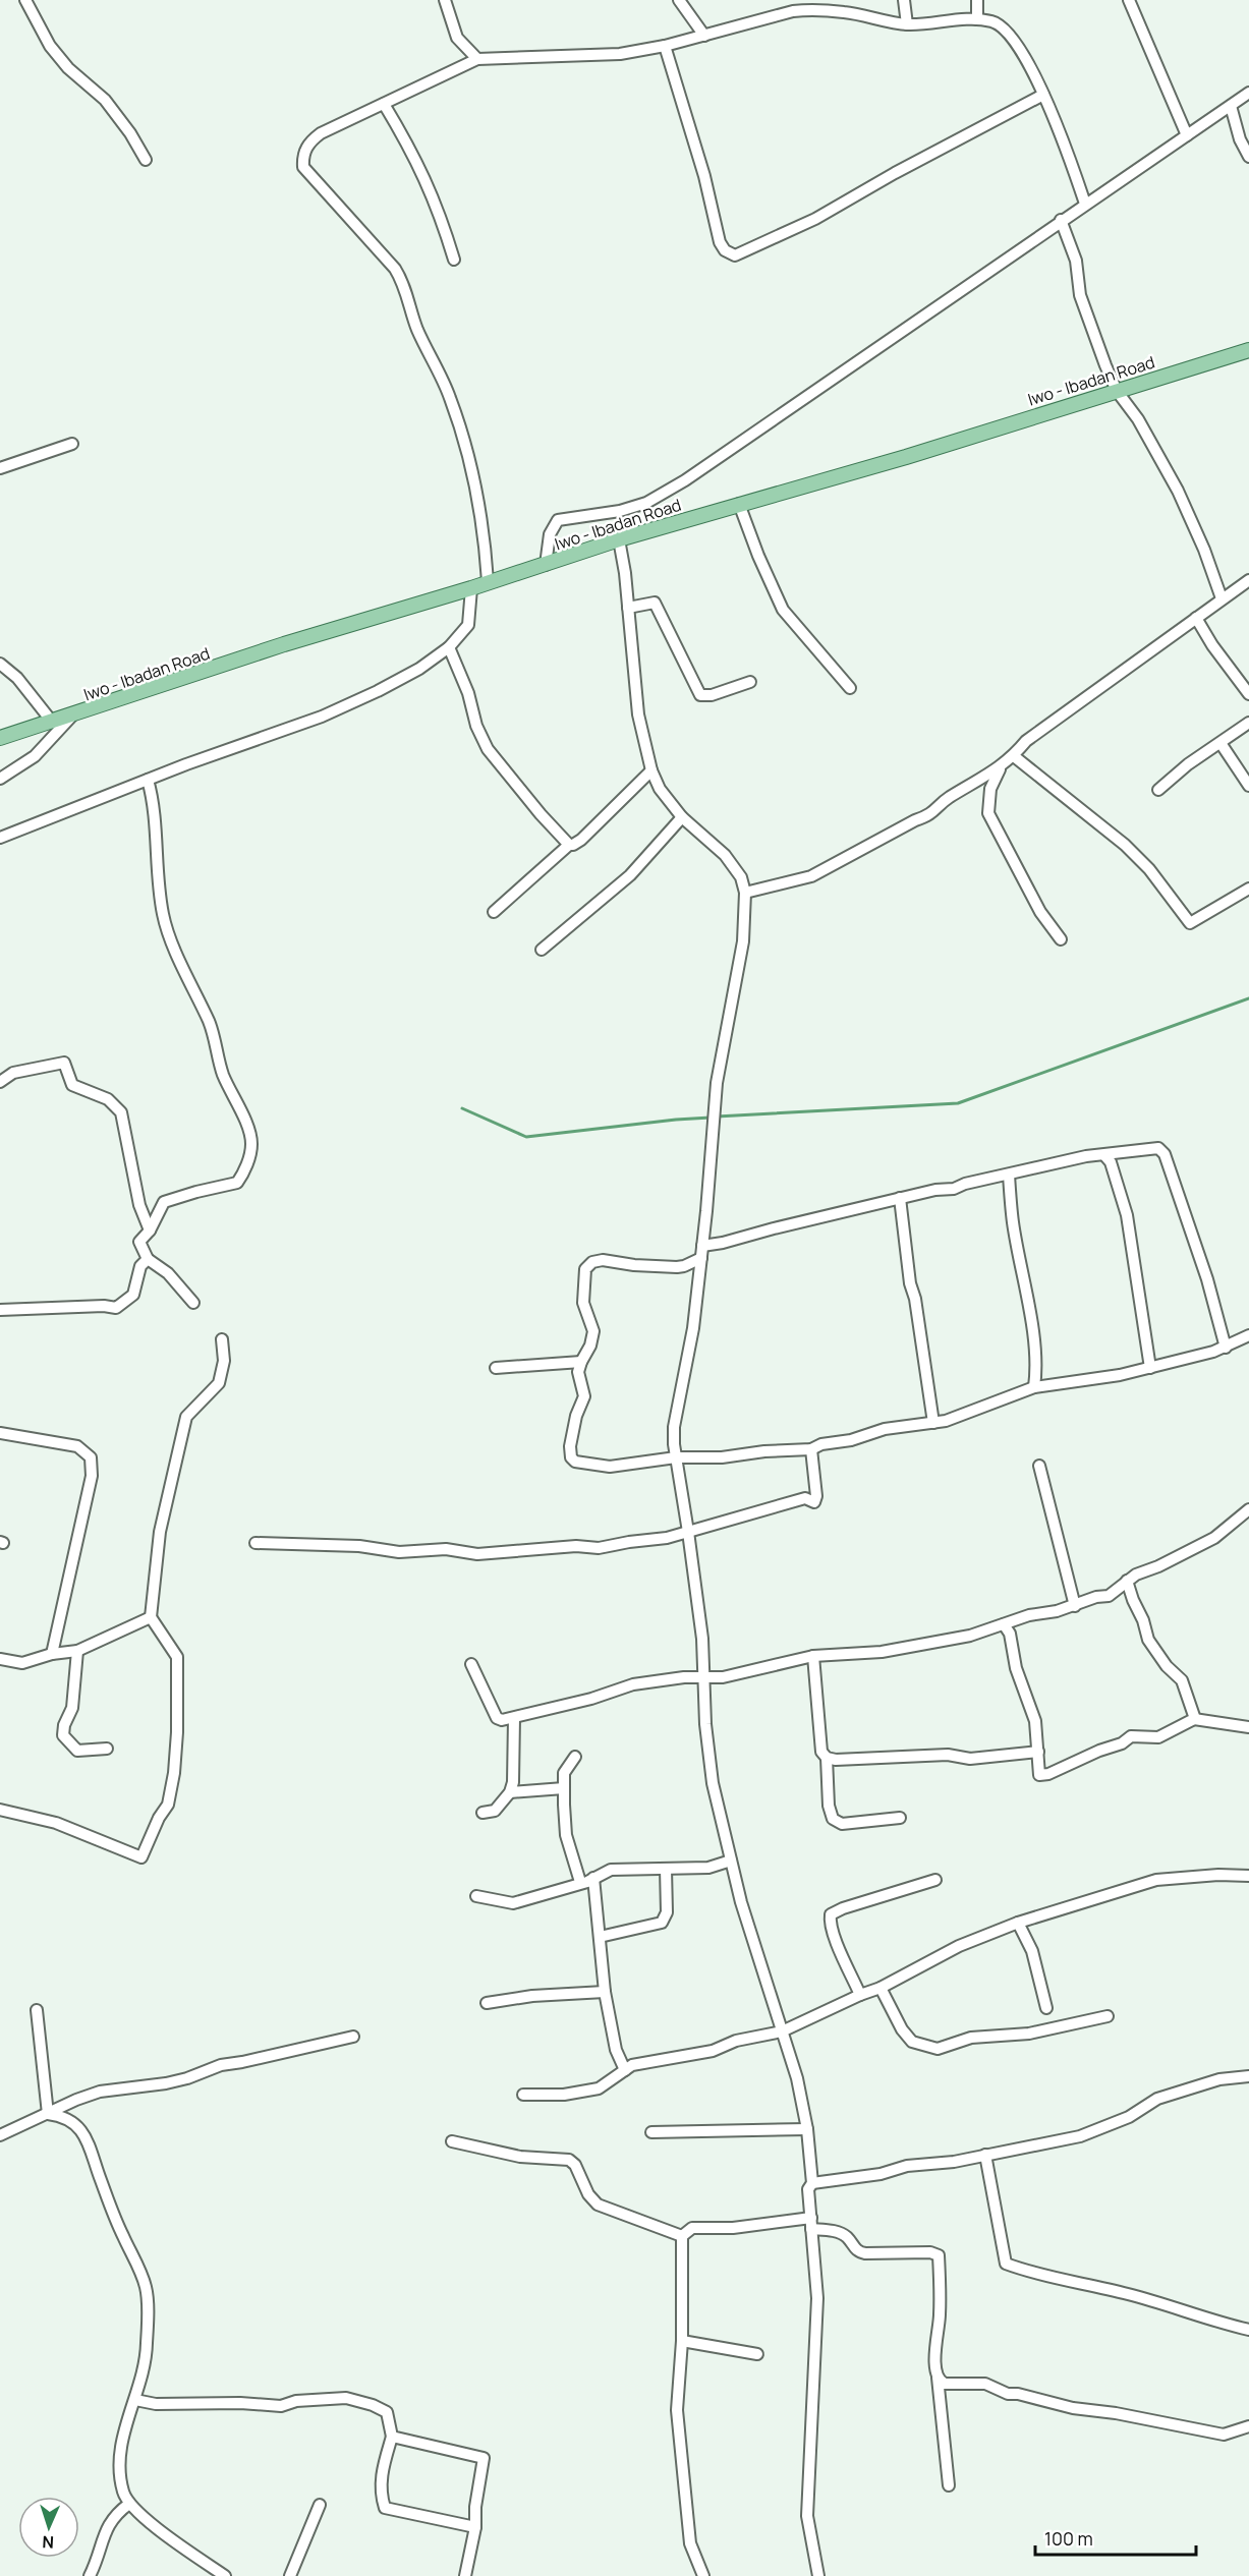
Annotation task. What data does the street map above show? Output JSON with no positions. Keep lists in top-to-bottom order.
{
  "streets": {
    "main road": ["Iwo - Ibadan Road"]
  },
  "scale_bar": "100 m",
  "north": "bottom"
}
